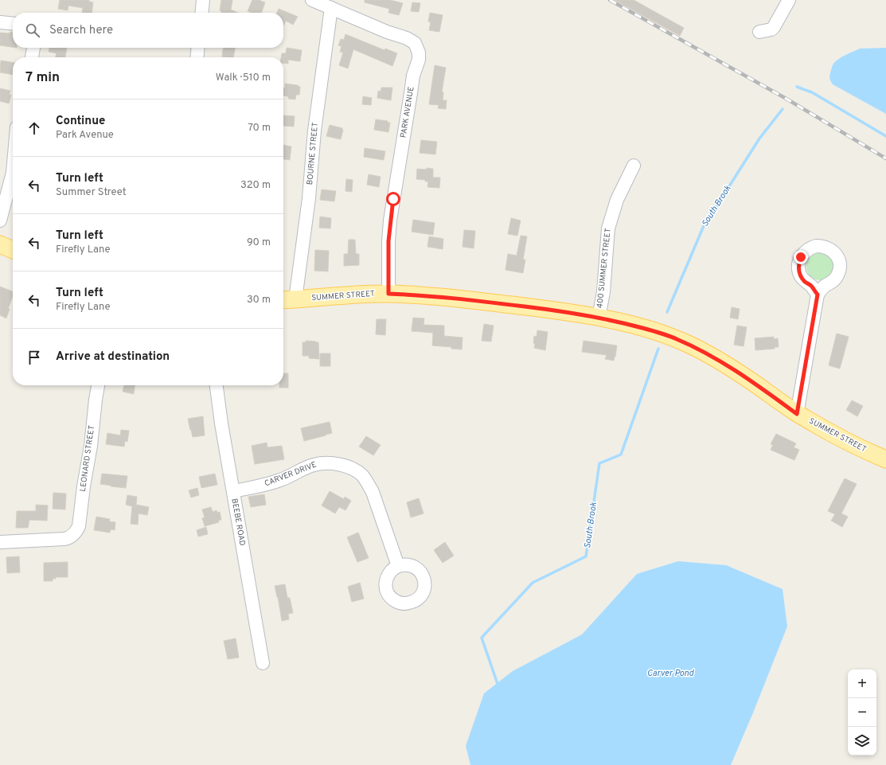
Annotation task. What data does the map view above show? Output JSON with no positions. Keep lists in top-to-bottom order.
{
  "streets": {
    "main road": ["SUMMER STREET"],
    "street": [
      "PARK AVENUE",
      "BOURNE STREET",
      "400 SUMMER STREET",
      "LEONARD STREET",
      "CARVER DRIVE",
      "BEEBE ROAD"
    ]
  },
  "crossings": [
    ["PARK AVENUE", "BOURNE STREET"],
    ["PARK AVENUE", "SUMMER STREET"],
    ["BOURNE STREET", "SUMMER STREET"],
    ["400 SUMMER STREET", "SUMMER STREET"],
    ["CARVER DRIVE", "BEEBE ROAD"]
  ],
  "water": ["South Brook", "Carver Pond"],
  "page": {
    "search": "Search here",
    "heading": ["7 min", "Walk · 510 m"],
    "list": [
      ["Continue", "Park Avenue", "70 m"],
      ["Turn left", "Summer Street", "320 m"],
      ["Turn left", "Firefly Lane", "90 m"],
      ["Turn left", "Firefly Lane", "30 m"],
      "Arrive at destination"
    ],
    "map_buttons": ["+", "−"]
  }
}
